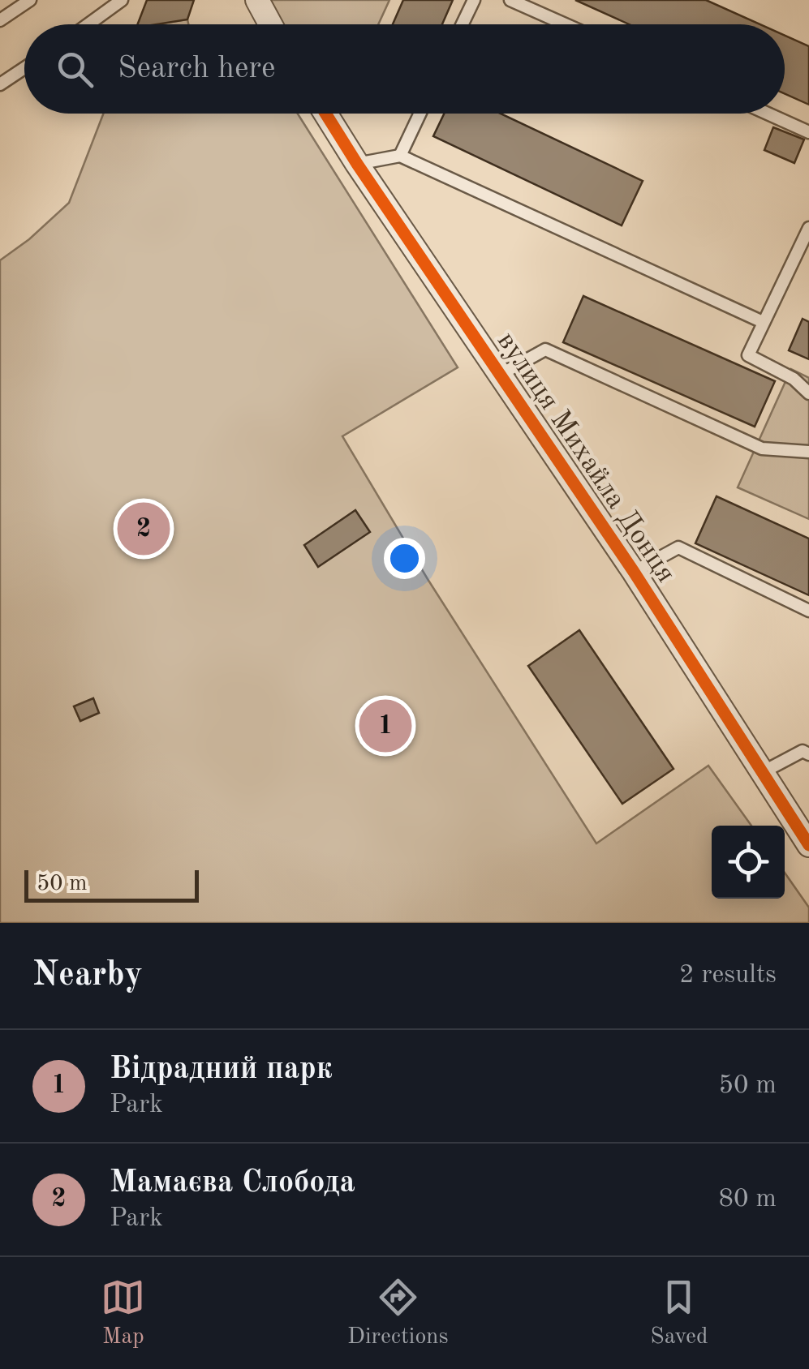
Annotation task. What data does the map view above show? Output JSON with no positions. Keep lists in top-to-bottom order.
{
  "streets": {
    "street": ["вулиця Михайла Донця"]
  },
  "scale_bar": "50 m",
  "page": {
    "search": "Search here",
    "pins": ["2", "1"],
    "scale": "50 m",
    "heading": ["Nearby", "2 results"],
    "list": [
      {
        "mark": "1",
        "name": "Відрадний парк",
        "note": "Park",
        "value": "50 m"
      },
      {
        "mark": "2",
        "name": "Мамаєва Слобода",
        "note": "Park",
        "value": "80 m"
      }
    ],
    "nav": ["Map", "Directions", "Saved"]
  }
}
